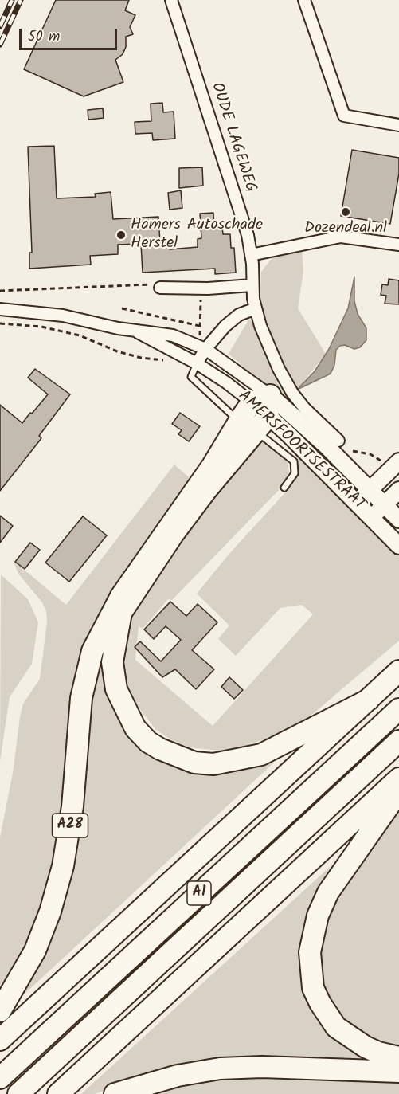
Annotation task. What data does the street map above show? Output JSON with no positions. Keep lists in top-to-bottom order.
{
  "streets": {
    "highway": ["A28", "A1"],
    "main road": ["AMERSFOORTSESTRAAT"],
    "street": ["OUDE LAGEWEG"]
  },
  "crossings": [
    ["OUDE LAGEWEG", "AMERSFOORTSESTRAAT"],
    ["AMERSFOORTSESTRAAT", "A28"]
  ],
  "places": ["Dozendeal.nl", "Hamers Autoschade Herstel"],
  "scale_bar": "50 m"
}
